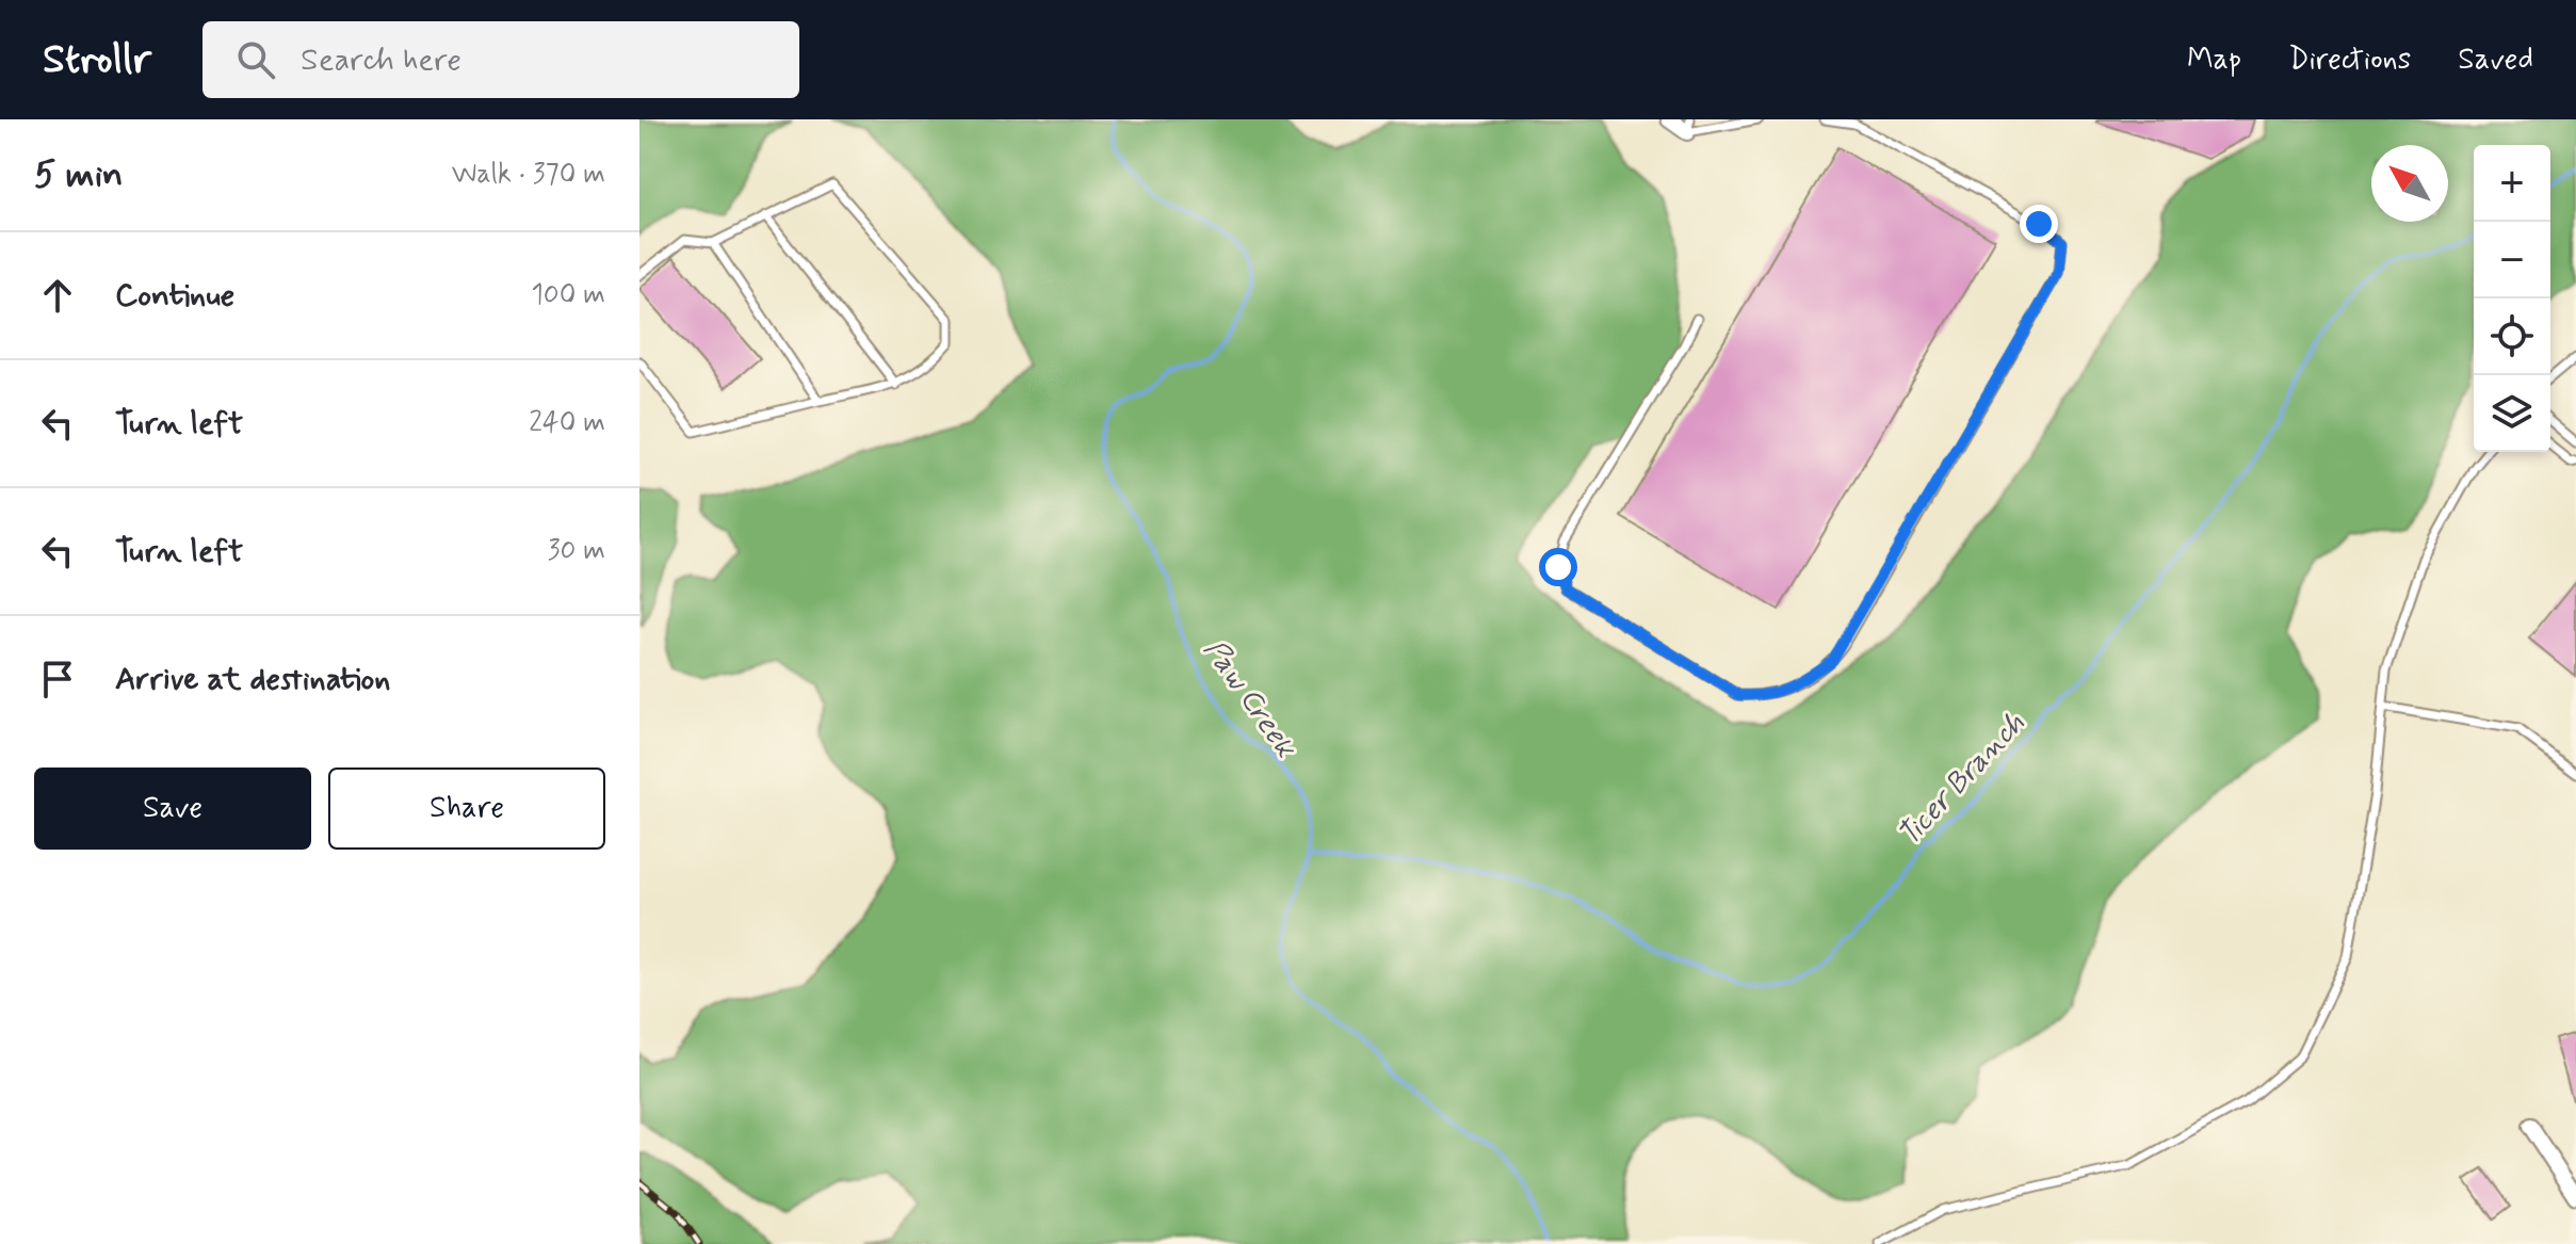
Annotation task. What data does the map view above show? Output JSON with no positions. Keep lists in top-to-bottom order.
{
  "water": ["Paw Creek", "Ticer Branch"],
  "north": "top left",
  "page": {
    "header": "Strollr",
    "search": "Search here",
    "nav": ["Map", "Directions", "Saved"],
    "heading": ["5 min", "Walk · 370 m"],
    "map_buttons": ["+", "−"],
    "list": [
      ["Continue", "100 m"],
      ["Turn left", "240 m"],
      ["Turn left", "30 m"],
      "Arrive at destination"
    ],
    "buttons": ["Save", "Share"]
  }
}
